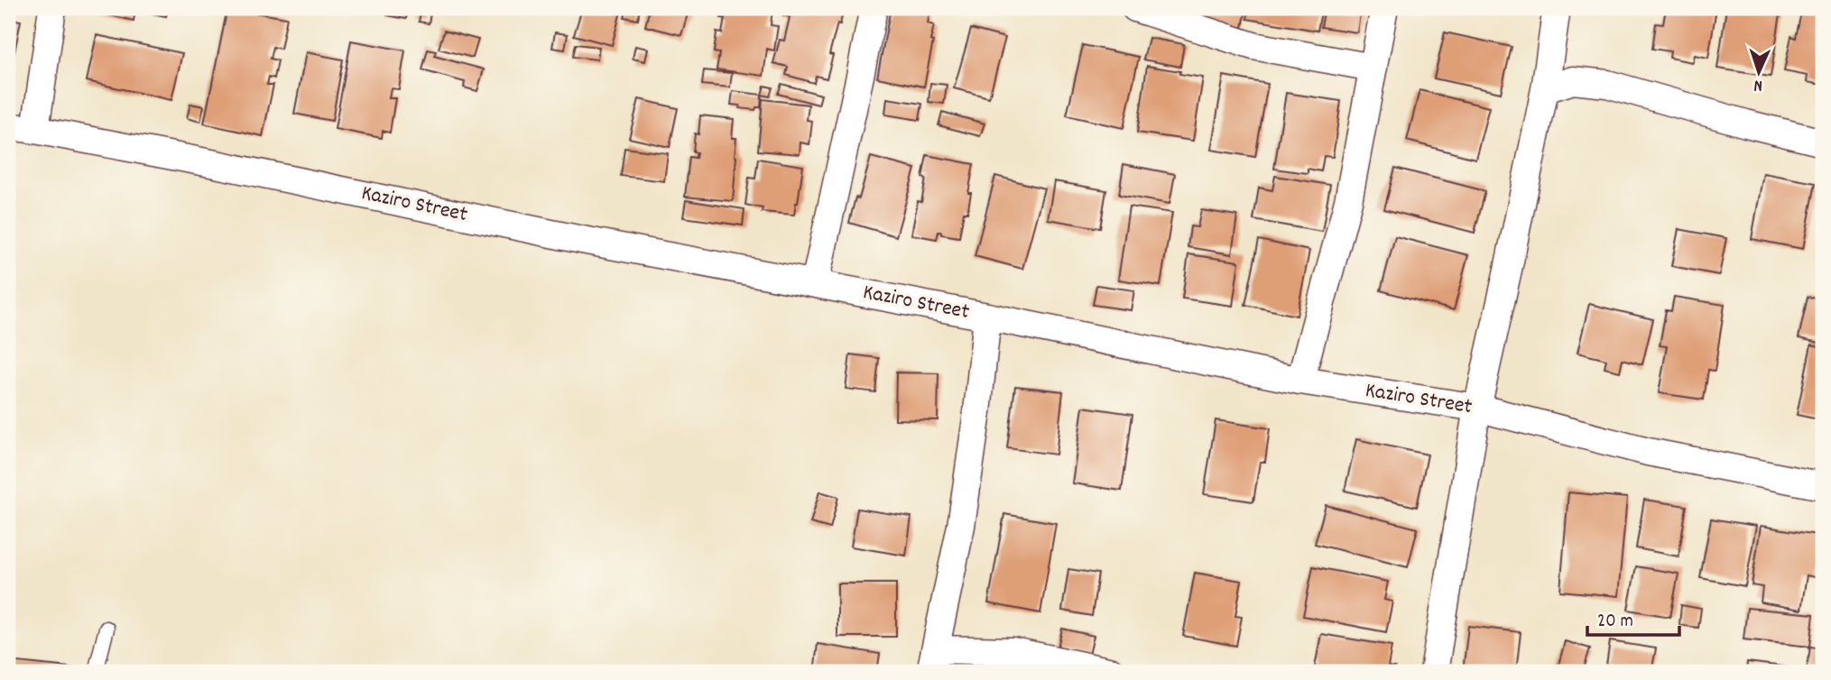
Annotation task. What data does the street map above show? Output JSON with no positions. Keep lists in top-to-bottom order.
{
  "streets": {
    "street": ["Kaziro Street"]
  },
  "scale_bar": "20 m",
  "north": "bottom"
}
